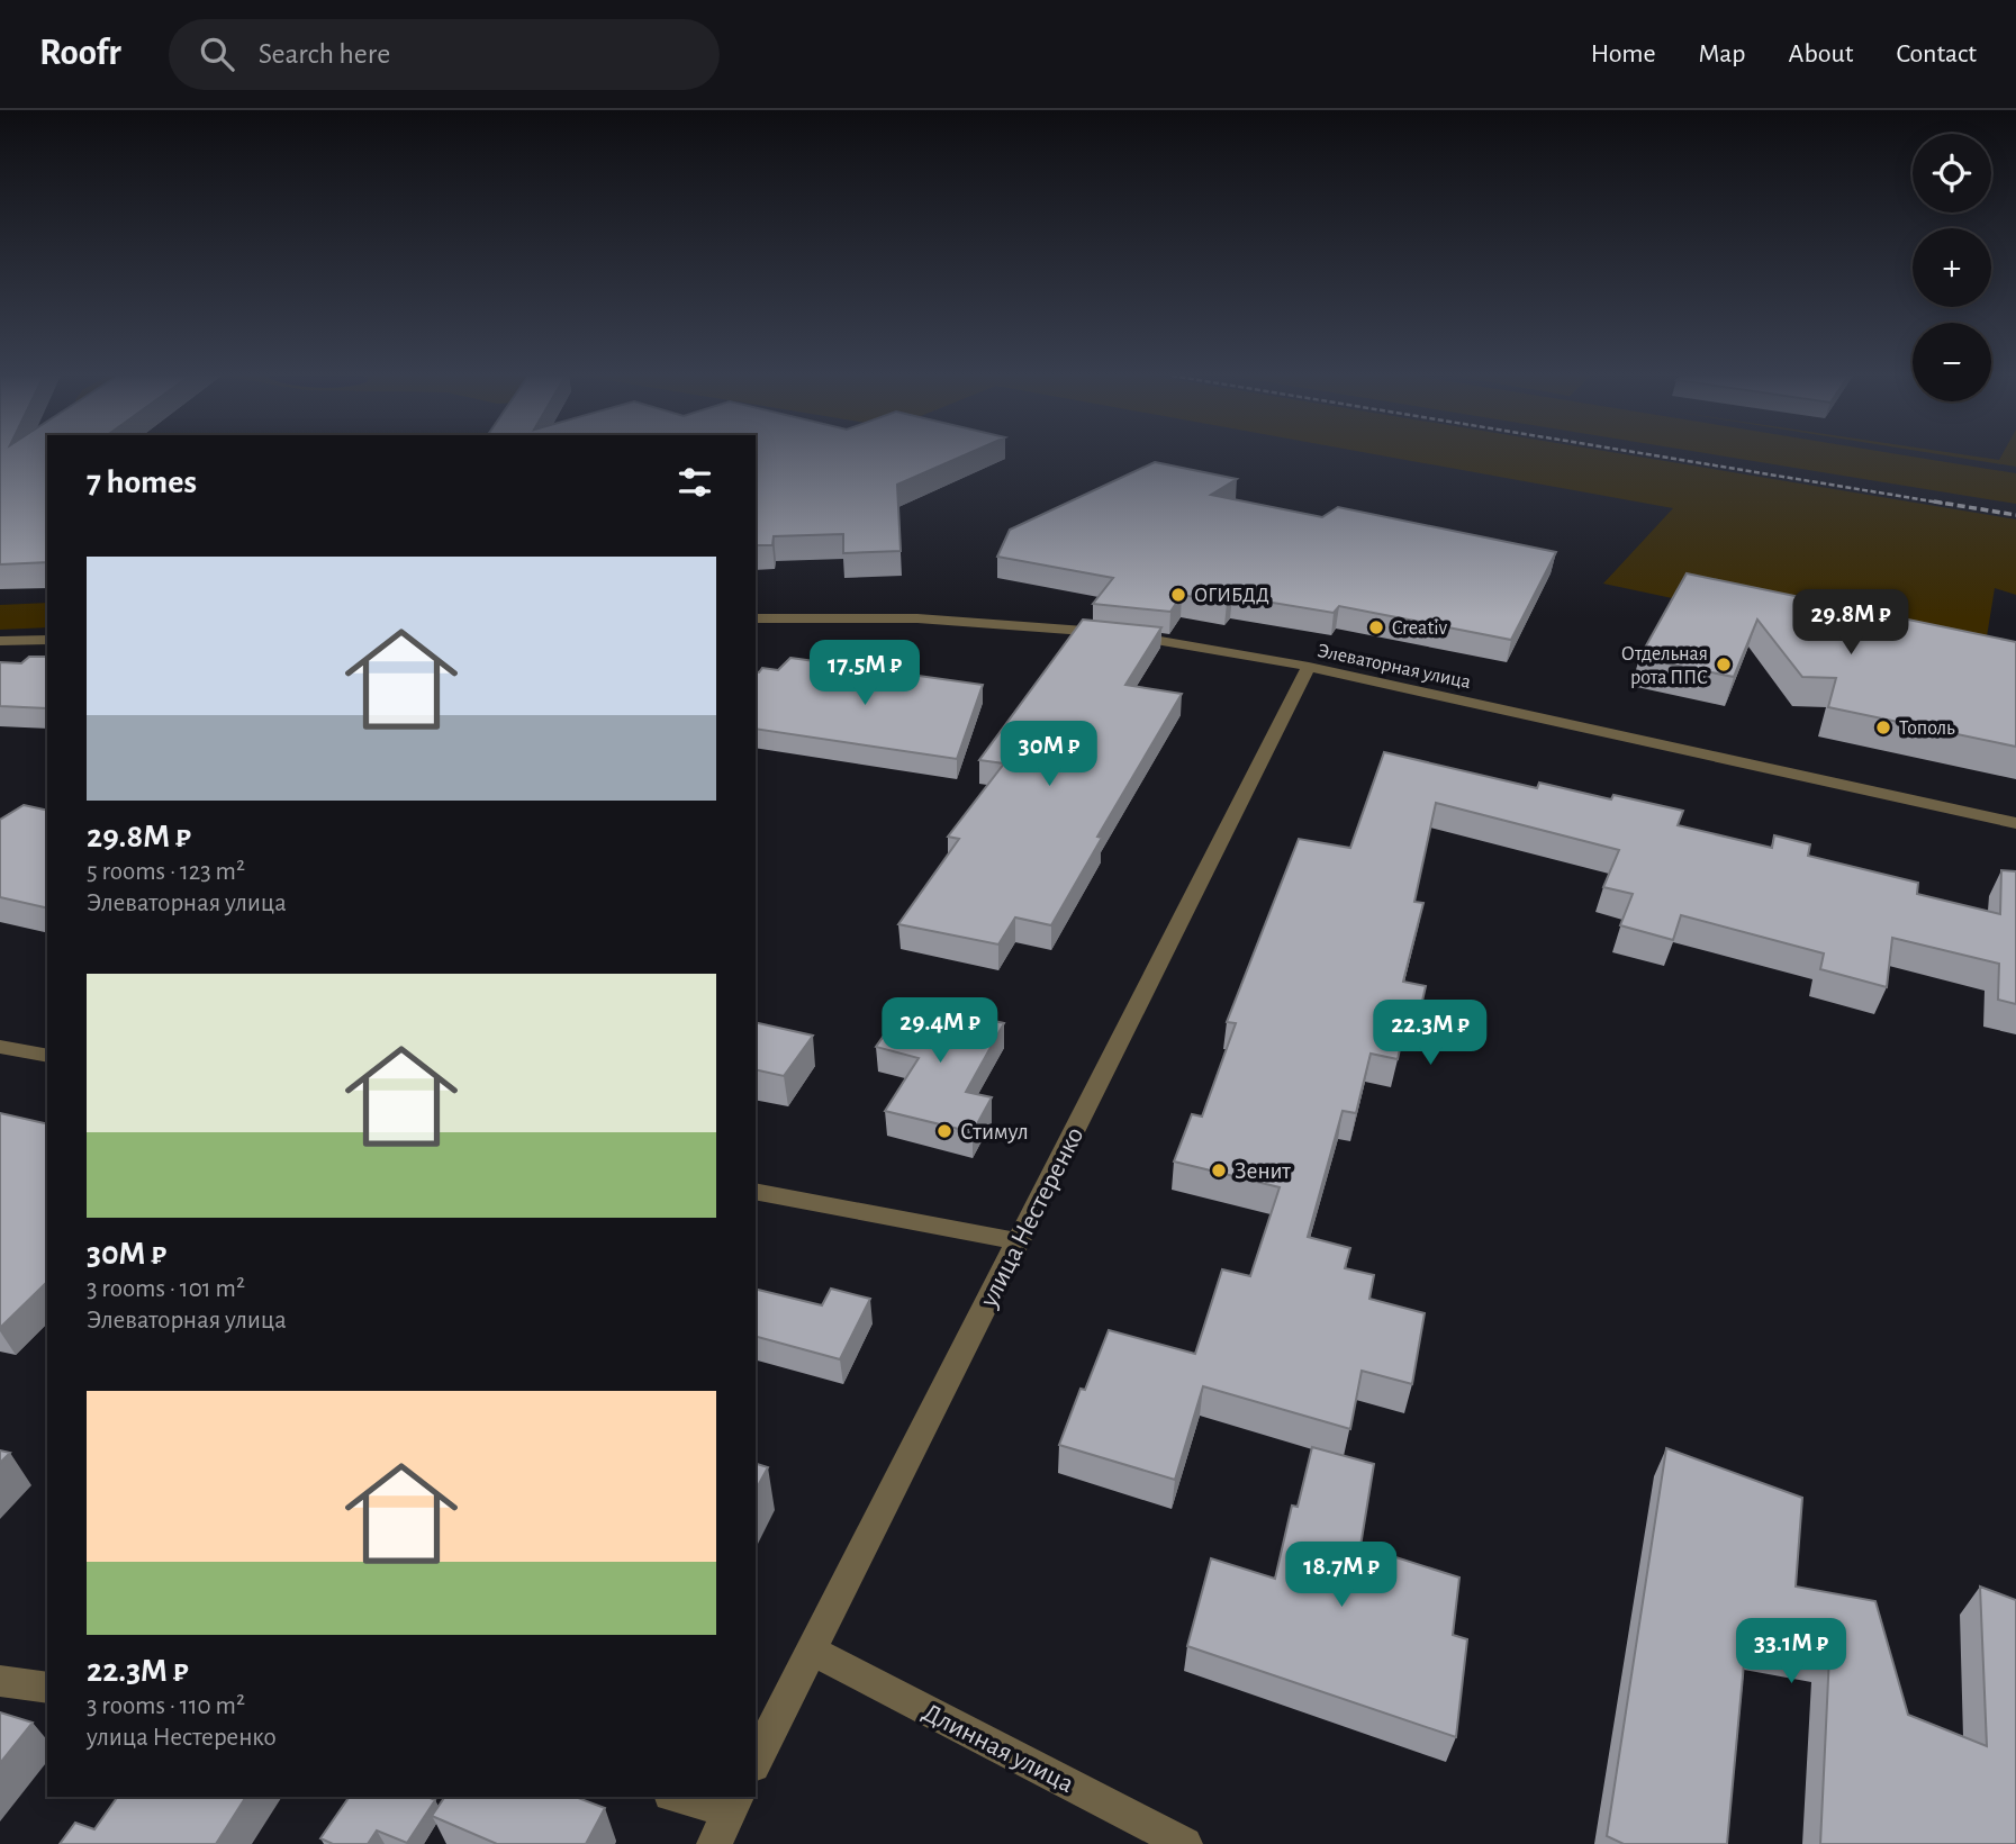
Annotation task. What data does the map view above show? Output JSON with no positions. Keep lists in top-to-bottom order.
{
  "streets": {
    "street": ["Элеваторная улица", "улица Нестеренко", "Длинная улица"]
  },
  "crossings": [
    ["Элеваторная улица", "улица Нестеренко"],
    ["улица Нестеренко", "Длинная улица"]
  ],
  "places": [
    "ОГИБДД",
    "Creativ",
    "Отдельная рота ППС",
    "Тополь",
    "Стимул",
    "Зенит"
  ],
  "page": {
    "header": "Roofr",
    "search": "Search here",
    "nav": [
      "Home",
      "Map",
      "About",
      "Contact"
    ],
    "map_buttons": ["+", "−"],
    "heading": "7 homes",
    "list": [
      {
        "name": "29.8M ₽",
        "note": "5 rooms · 123 m² · Элеваторная улица"
      },
      {
        "name": "30M ₽",
        "note": "3 rooms · 101 m² · Элеваторная улица"
      },
      {
        "name": "22.3M ₽",
        "note": "3 rooms · 110 m² · улица Нестеренко"
      }
    ],
    "price": [
      "29.8M ₽",
      "17.5M ₽",
      "30M ₽",
      "29.4M ₽",
      "22.3M ₽",
      "18.7M ₽",
      "33.1M ₽"
    ]
  }
}
